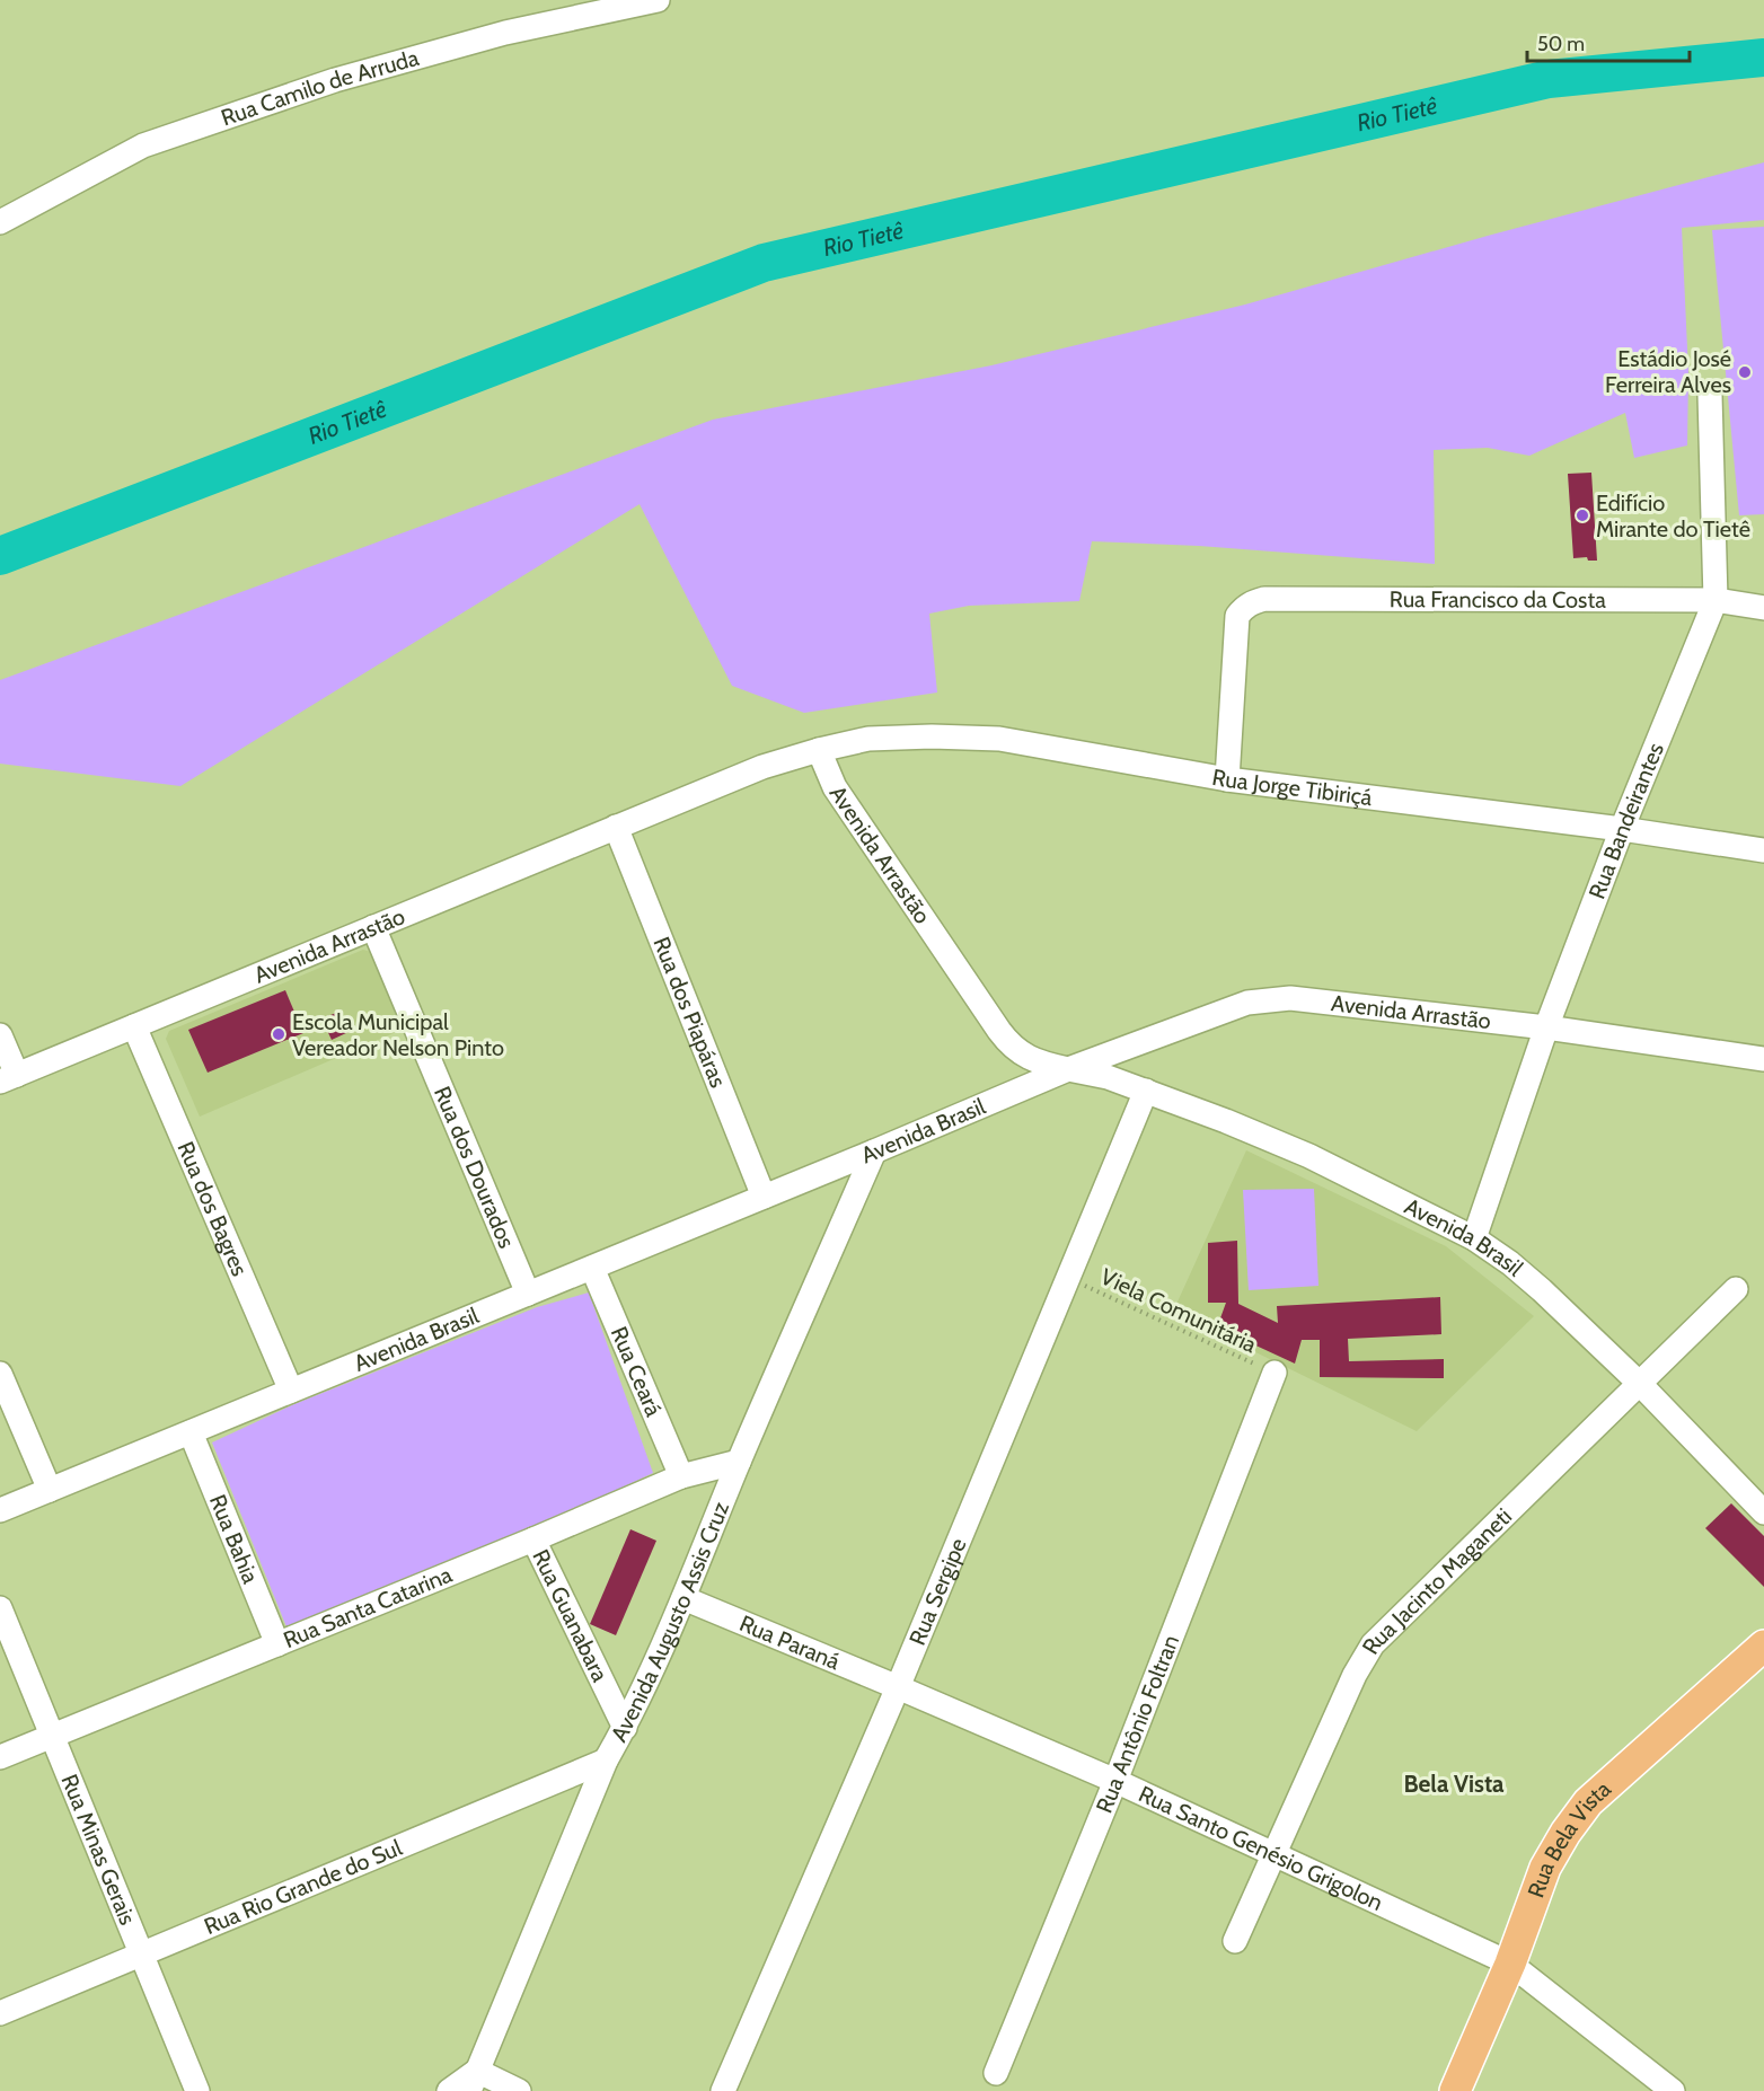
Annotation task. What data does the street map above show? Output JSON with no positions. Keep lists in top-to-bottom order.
{
  "streets": {
    "main road": ["Rua Bela Vista"],
    "street": [
      "Rua Camilo de Arruda",
      "Rua Francisco da Costa",
      "Rua Jorge Tibiriçá",
      "Rua Bandeirantes",
      "Avenida Arrastão",
      "Rua dos Piapáras",
      "Avenida Brasil",
      "Rua dos Dourados",
      "Rua dos Bagres",
      "Rua Ceará",
      "Rua Bahia",
      "Rua Jacinto Maganeti",
      "Rua Sergipe",
      "Rua Santa Catarina",
      "Rua Guanabara",
      "Avenida Augusto Assis Cruz",
      "Rua Paraná",
      "Rua Antônio Foltran",
      "Rua Santo Genésio Grigolon",
      "Rua Minas Gerais",
      "Rua Rio Grande do Sul"
    ],
    "path": ["Viela Comunitária"]
  },
  "crossings": [
    ["Rua Francisco da Costa", "Rua Jorge Tibiriçá"],
    ["Rua Francisco da Costa", "Rua Bandeirantes"],
    ["Rua Jorge Tibiriçá", "Rua Bandeirantes"],
    ["Rua Jorge Tibiriçá", "Avenida Arrastão"],
    ["Rua Bandeirantes", "Avenida Arrastão"],
    ["Rua Bandeirantes", "Avenida Brasil"],
    ["Avenida Arrastão", "Rua dos Piapáras"],
    ["Avenida Arrastão", "Avenida Brasil"],
    ["Avenida Arrastão", "Rua dos Dourados"],
    ["Avenida Arrastão", "Rua dos Bagres"],
    ["Rua dos Piapáras", "Avenida Brasil"],
    ["Avenida Brasil", "Rua dos Dourados"],
    ["Avenida Brasil", "Rua dos Bagres"],
    ["Avenida Brasil", "Rua Ceará"],
    ["Avenida Brasil", "Rua Bahia"],
    ["Avenida Brasil", "Rua Jacinto Maganeti"],
    ["Avenida Brasil", "Rua Sergipe"],
    ["Avenida Brasil", "Avenida Augusto Assis Cruz"],
    ["Viela Comunitária", "Rua Sergipe"],
    ["Viela Comunitária", "Rua Antônio Foltran"],
    ["Rua Ceará", "Rua Santa Catarina"],
    ["Rua Bahia", "Rua Santa Catarina"],
    ["Rua Jacinto Maganeti", "Rua Santo Genésio Grigolon"],
    ["Rua Sergipe", "Rua Paraná"],
    ["Rua Sergipe", "Rua Santo Genésio Grigolon"],
    ["Rua Santa Catarina", "Rua Guanabara"],
    ["Rua Santa Catarina", "Avenida Augusto Assis Cruz"],
    ["Rua Santa Catarina", "Rua Minas Gerais"],
    ["Rua Guanabara", "Avenida Augusto Assis Cruz"],
    ["Avenida Augusto Assis Cruz", "Rua Paraná"],
    ["Avenida Augusto Assis Cruz", "Rua Rio Grande do Sul"],
    ["Rua Paraná", "Rua Santo Genésio Grigolon"],
    ["Rua Antônio Foltran", "Rua Santo Genésio Grigolon"],
    ["Rua Bela Vista", "Rua Santo Genésio Grigolon"],
    ["Rua Minas Gerais", "Rua Rio Grande do Sul"]
  ],
  "districts": ["Bela Vista"],
  "water": ["Rio Tietê"],
  "places": ["Estádio José Ferreira Alves", "Edifício Mirante do Tietê", "Escola Municipal Vereador Nelson Pinto"],
  "scale_bar": "50 m"
}
